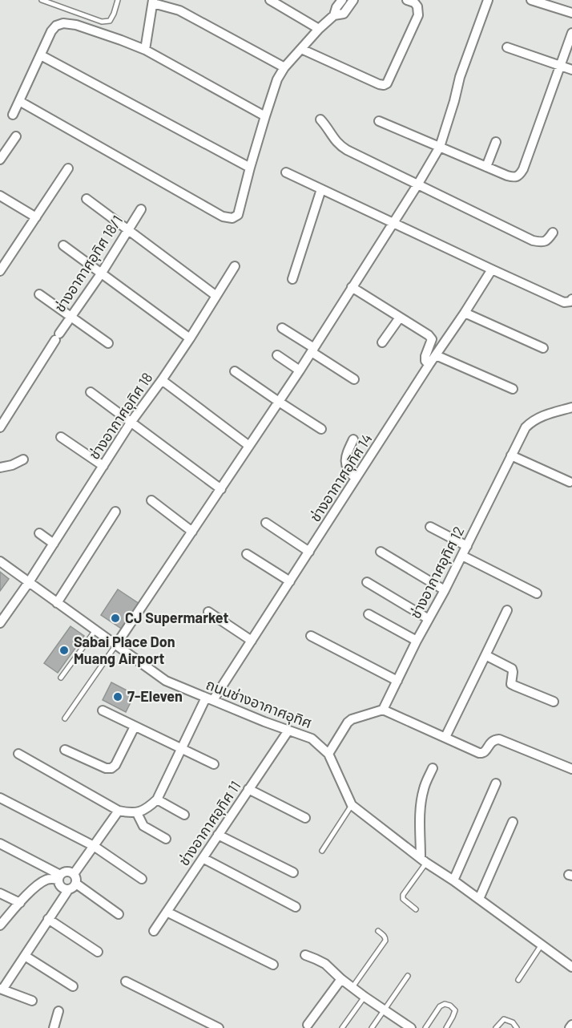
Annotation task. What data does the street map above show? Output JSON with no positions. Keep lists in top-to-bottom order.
{
  "streets": {
    "street": [
      "ช่างอากาศอุทิศ 18/1",
      "ช่างอากาศอุทิศ 18",
      "ช่างอากาศอุทิศ 14",
      "ช่างอากาศอุทิศ 12",
      "ถนนช่างอากาศอุทิศ",
      "ช่างอากาศอุทิศ 11"
    ]
  },
  "crossings": [
    ["ช่างอากาศอุทิศ 18", "ถนนช่างอากาศอุทิศ"],
    ["ช่างอากาศอุทิศ 14", "ถนนช่างอากาศอุทิศ"],
    ["ถนนช่างอากาศอุทิศ", "ช่างอากาศอุทิศ 11"]
  ],
  "places": ["CJ Supermarket", "Sabai Place Don Muang Airport", "7-Eleven"]
}
